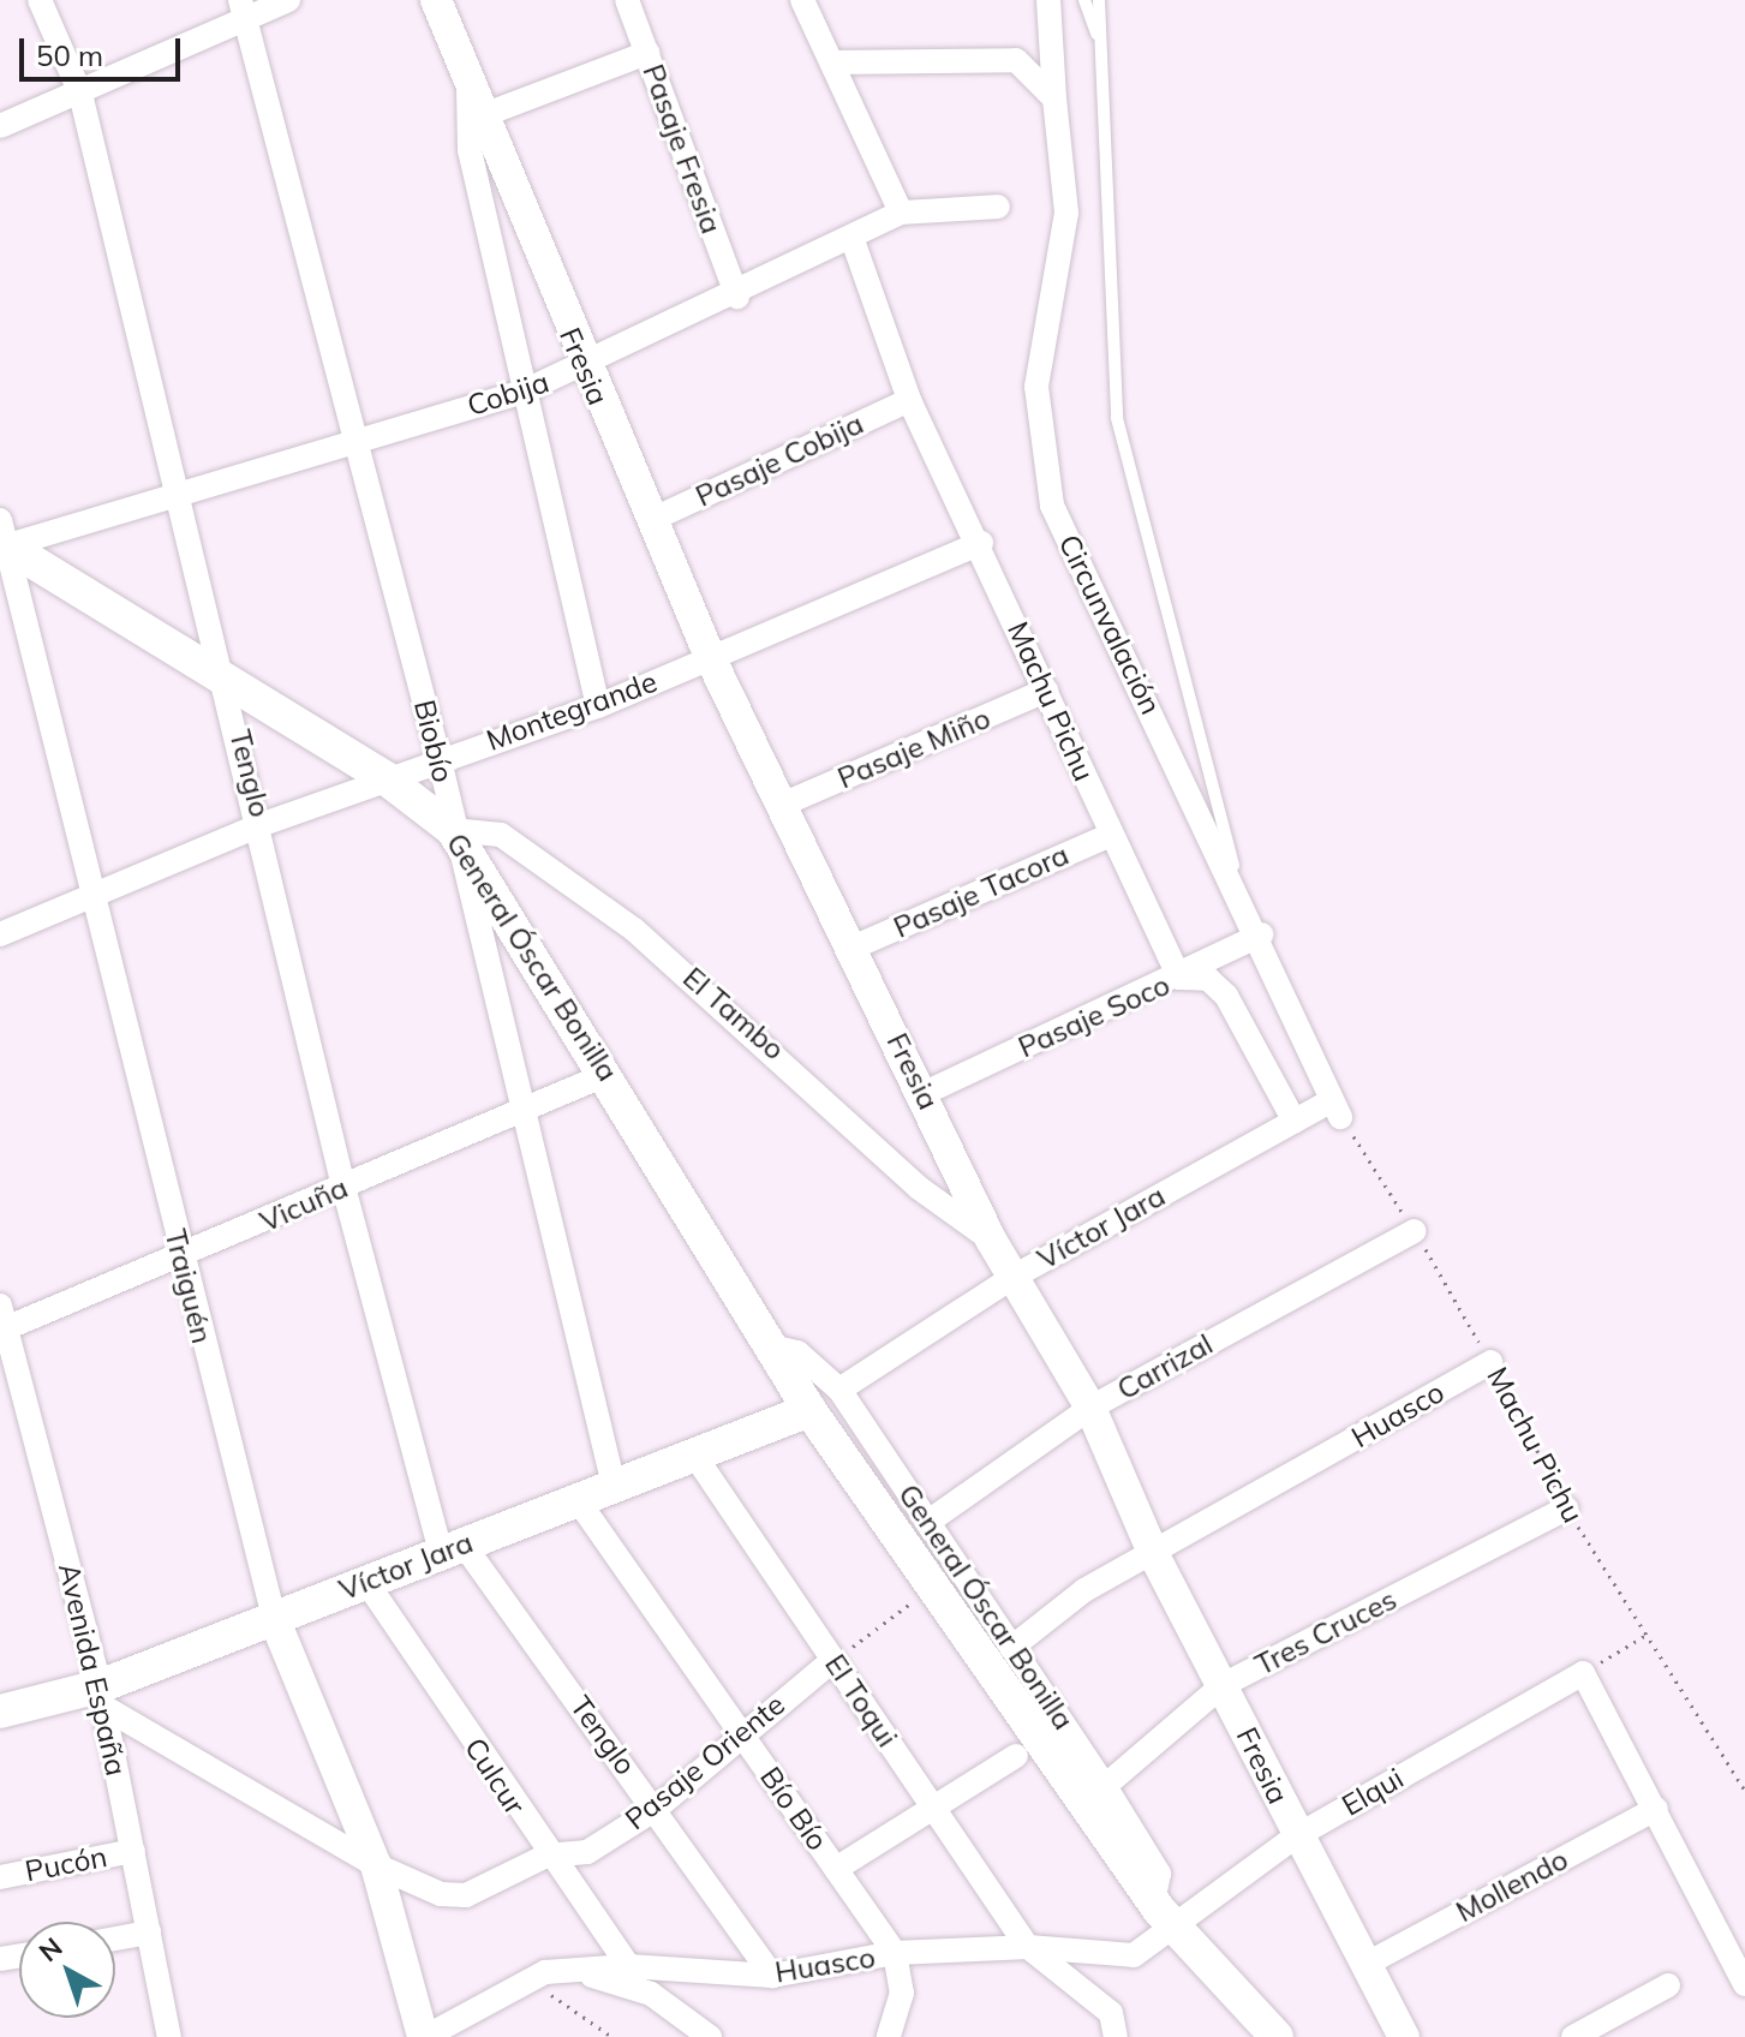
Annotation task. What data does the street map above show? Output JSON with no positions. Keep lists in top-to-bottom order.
{
  "streets": {
    "main road": ["General Óscar Bonilla", "Víctor Jara"],
    "street": [
      "Pasaje Fresia",
      "Fresia",
      "Cobija",
      "Pasaje Cobija",
      "Circunvalación",
      "Machu Pichu",
      "Montegrande",
      "Biobío",
      "Pasaje Miño",
      "Tenglo",
      "Pasaje Tacora",
      "El Tambo",
      "Pasaje Soco",
      "Vicuña",
      "Traiguén",
      "Carrizal",
      "Huasco",
      "Tres Cruces",
      "Avenida España",
      "El Toqui",
      "Pasaje Oriente",
      "Culcur",
      "Elqui",
      "Bío Bío",
      "Pucón",
      "Mollendo"
    ]
  },
  "crossings": [
    ["Pasaje Fresia", "Cobija"],
    ["Fresia", "Cobija"],
    ["Fresia", "Pasaje Cobija"],
    ["Fresia", "Montegrande"],
    ["Fresia", "Pasaje Miño"],
    ["Fresia", "Pasaje Tacora"],
    ["Fresia", "El Tambo"],
    ["Fresia", "Pasaje Soco"],
    ["Fresia", "Víctor Jara"],
    ["Fresia", "Carrizal"],
    ["Fresia", "Huasco"],
    ["Fresia", "Tres Cruces"],
    ["Fresia", "Elqui"],
    ["Fresia", "Mollendo"],
    ["Cobija", "Machu Pichu"],
    ["Cobija", "Biobío"],
    ["Cobija", "Tenglo"],
    ["Cobija", "General Óscar Bonilla"],
    ["Cobija", "Traiguén"],
    ["Pasaje Cobija", "Machu Pichu"],
    ["Circunvalación", "Machu Pichu"],
    ["Circunvalación", "Pasaje Soco"],
    ["Circunvalación", "Víctor Jara"],
    ["Machu Pichu", "Montegrande"],
    ["Machu Pichu", "Pasaje Miño"],
    ["Machu Pichu", "Pasaje Tacora"],
    ["Machu Pichu", "Pasaje Soco"],
    ["Machu Pichu", "Víctor Jara"],
    ["Machu Pichu", "Carrizal"],
    ["Machu Pichu", "Huasco"],
    ["Machu Pichu", "Tres Cruces"],
    ["Montegrande", "Biobío"],
    ["Montegrande", "Tenglo"],
    ["Montegrande", "General Óscar Bonilla"],
    ["Montegrande", "Traiguén"],
    ["Biobío", "General Óscar Bonilla"],
    ["Biobío", "El Tambo"],
    ["Biobío", "Vicuña"],
    ["Biobío", "Víctor Jara"],
    ["Tenglo", "General Óscar Bonilla"],
    ["Tenglo", "Vicuña"],
    ["Tenglo", "Víctor Jara"],
    ["Tenglo", "Huasco"],
    ["Tenglo", "Pasaje Oriente"],
    ["General Óscar Bonilla", "El Tambo"],
    ["General Óscar Bonilla", "Vicuña"],
    ["General Óscar Bonilla", "Víctor Jara"],
    ["General Óscar Bonilla", "Traiguén"],
    ["General Óscar Bonilla", "Carrizal"],
    ["General Óscar Bonilla", "Huasco"],
    ["General Óscar Bonilla", "Tres Cruces"],
    ["General Óscar Bonilla", "Elqui"],
    ["Vicuña", "Traiguén"],
    ["Vicuña", "Avenida España"],
    ["Víctor Jara", "Traiguén"],
    ["Víctor Jara", "Avenida España"],
    ["Víctor Jara", "El Toqui"],
    ["Víctor Jara", "Pasaje Oriente"],
    ["Víctor Jara", "Culcur"],
    ["Víctor Jara", "Bío Bío"],
    ["Traiguén", "Huasco"],
    ["Traiguén", "Pasaje Oriente"],
    ["Huasco", "El Toqui"],
    ["Huasco", "Culcur"],
    ["Huasco", "Elqui"],
    ["Huasco", "Bío Bío"],
    ["Avenida España", "Pasaje Oriente"],
    ["Avenida España", "Pucón"],
    ["El Toqui", "Pasaje Oriente"],
    ["Pasaje Oriente", "Culcur"],
    ["Pasaje Oriente", "Bío Bío"]
  ],
  "scale_bar": "50 m",
  "north": "top left"
}
